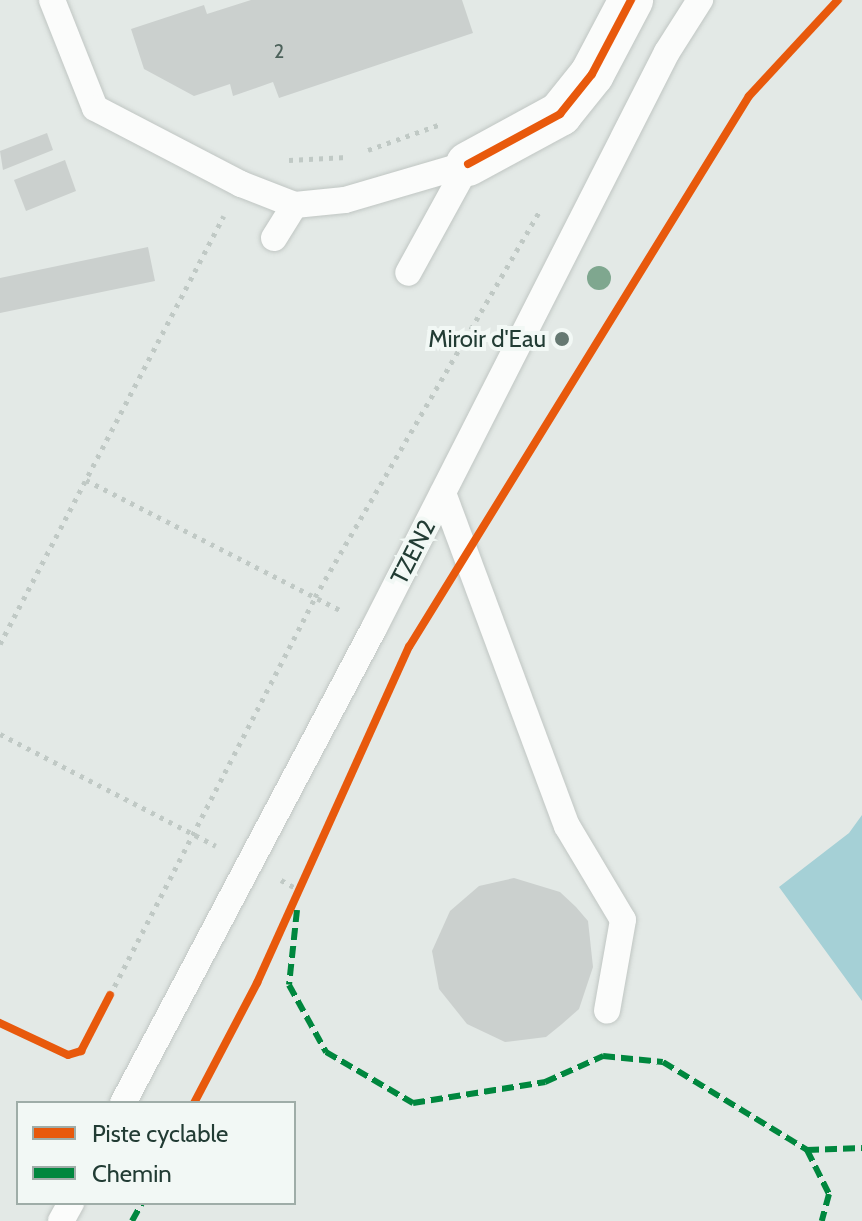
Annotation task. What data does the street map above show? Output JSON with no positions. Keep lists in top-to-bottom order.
{
  "streets": {
    "lane": ["TZEN2"]
  },
  "places": ["Miroir d'Eau"],
  "house_numbers": ["2"],
  "legend": ["Piste cyclable", "Chemin"]
}
